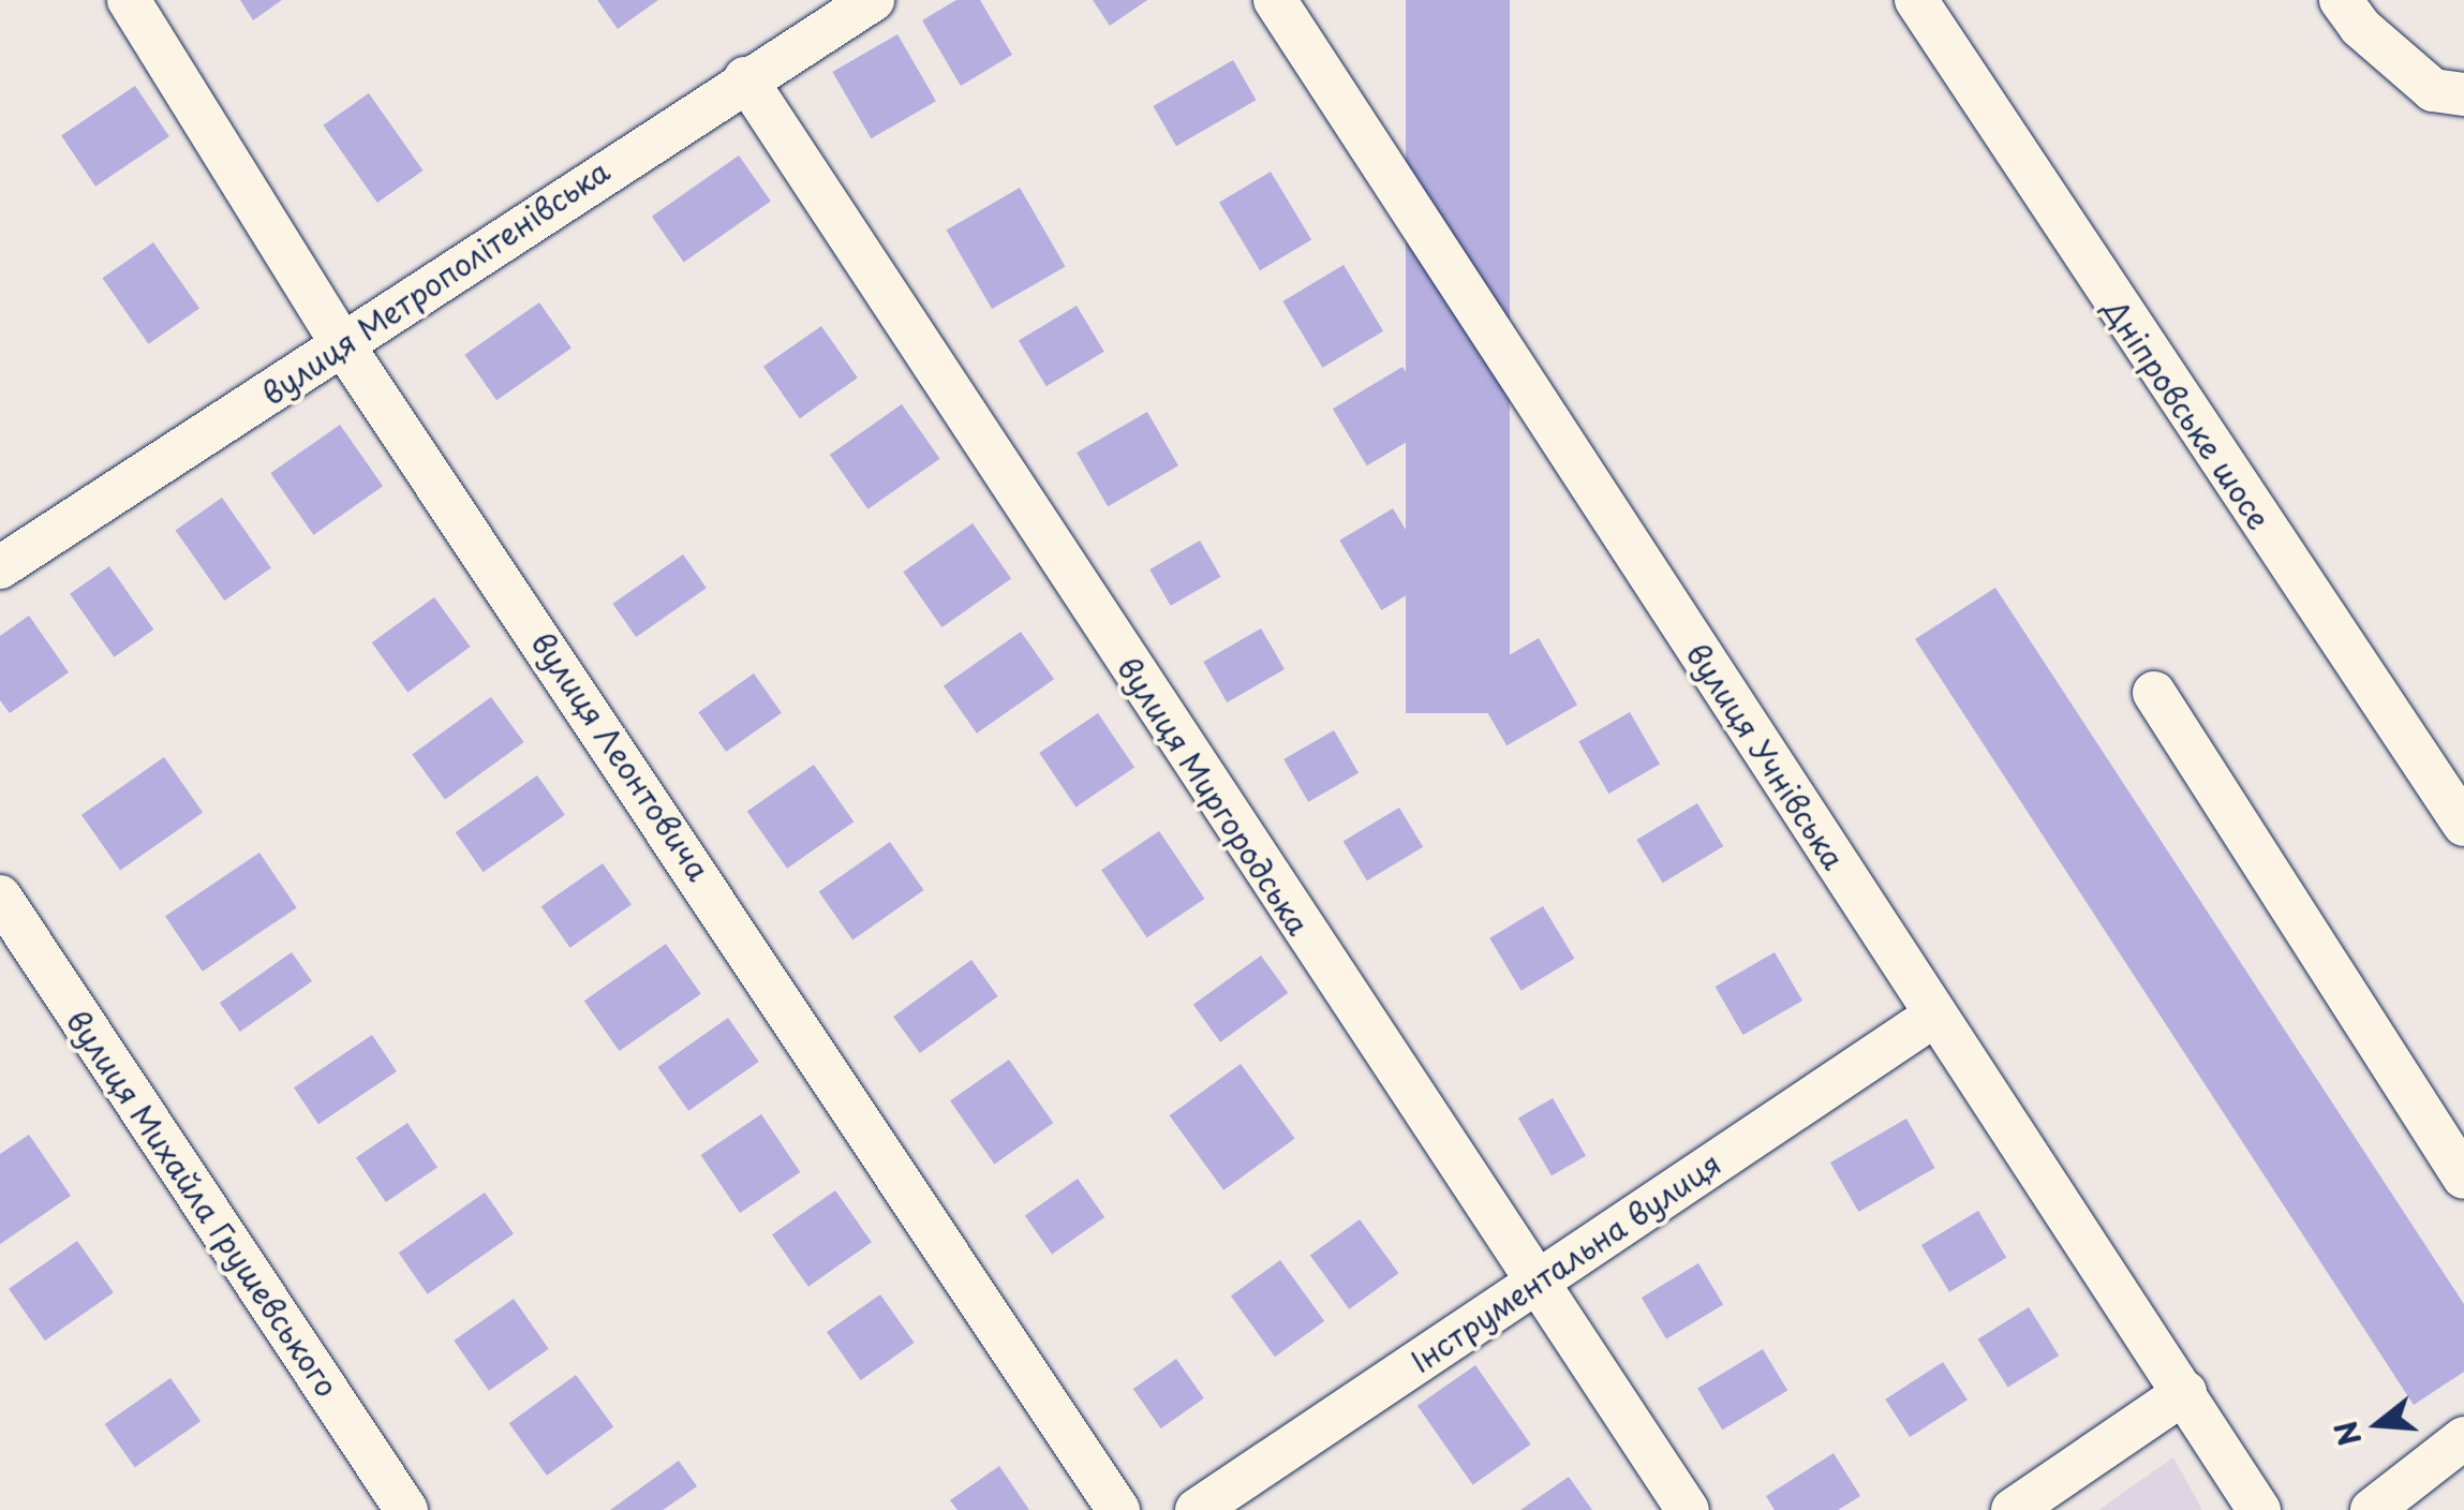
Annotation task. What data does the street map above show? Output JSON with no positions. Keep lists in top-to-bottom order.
{
  "streets": {
    "street": [
      "вулиця Метрополітенівська",
      "Дніпровське шосе",
      "вулиця Леонтовича",
      "вулиця Учнівська",
      "вулиця Миргородська",
      "вулиця Михайла Грушевського",
      "Інструментальна вулиця"
    ]
  },
  "crossings": [
    ["вулиця Метрополітенівська", "вулиця Леонтовича"],
    ["вулиця Метрополітенівська", "вулиця Миргородська"],
    ["вулиця Учнівська", "Інструментальна вулиця"],
    ["вулиця Миргородська", "Інструментальна вулиця"]
  ],
  "north": "left"
}
